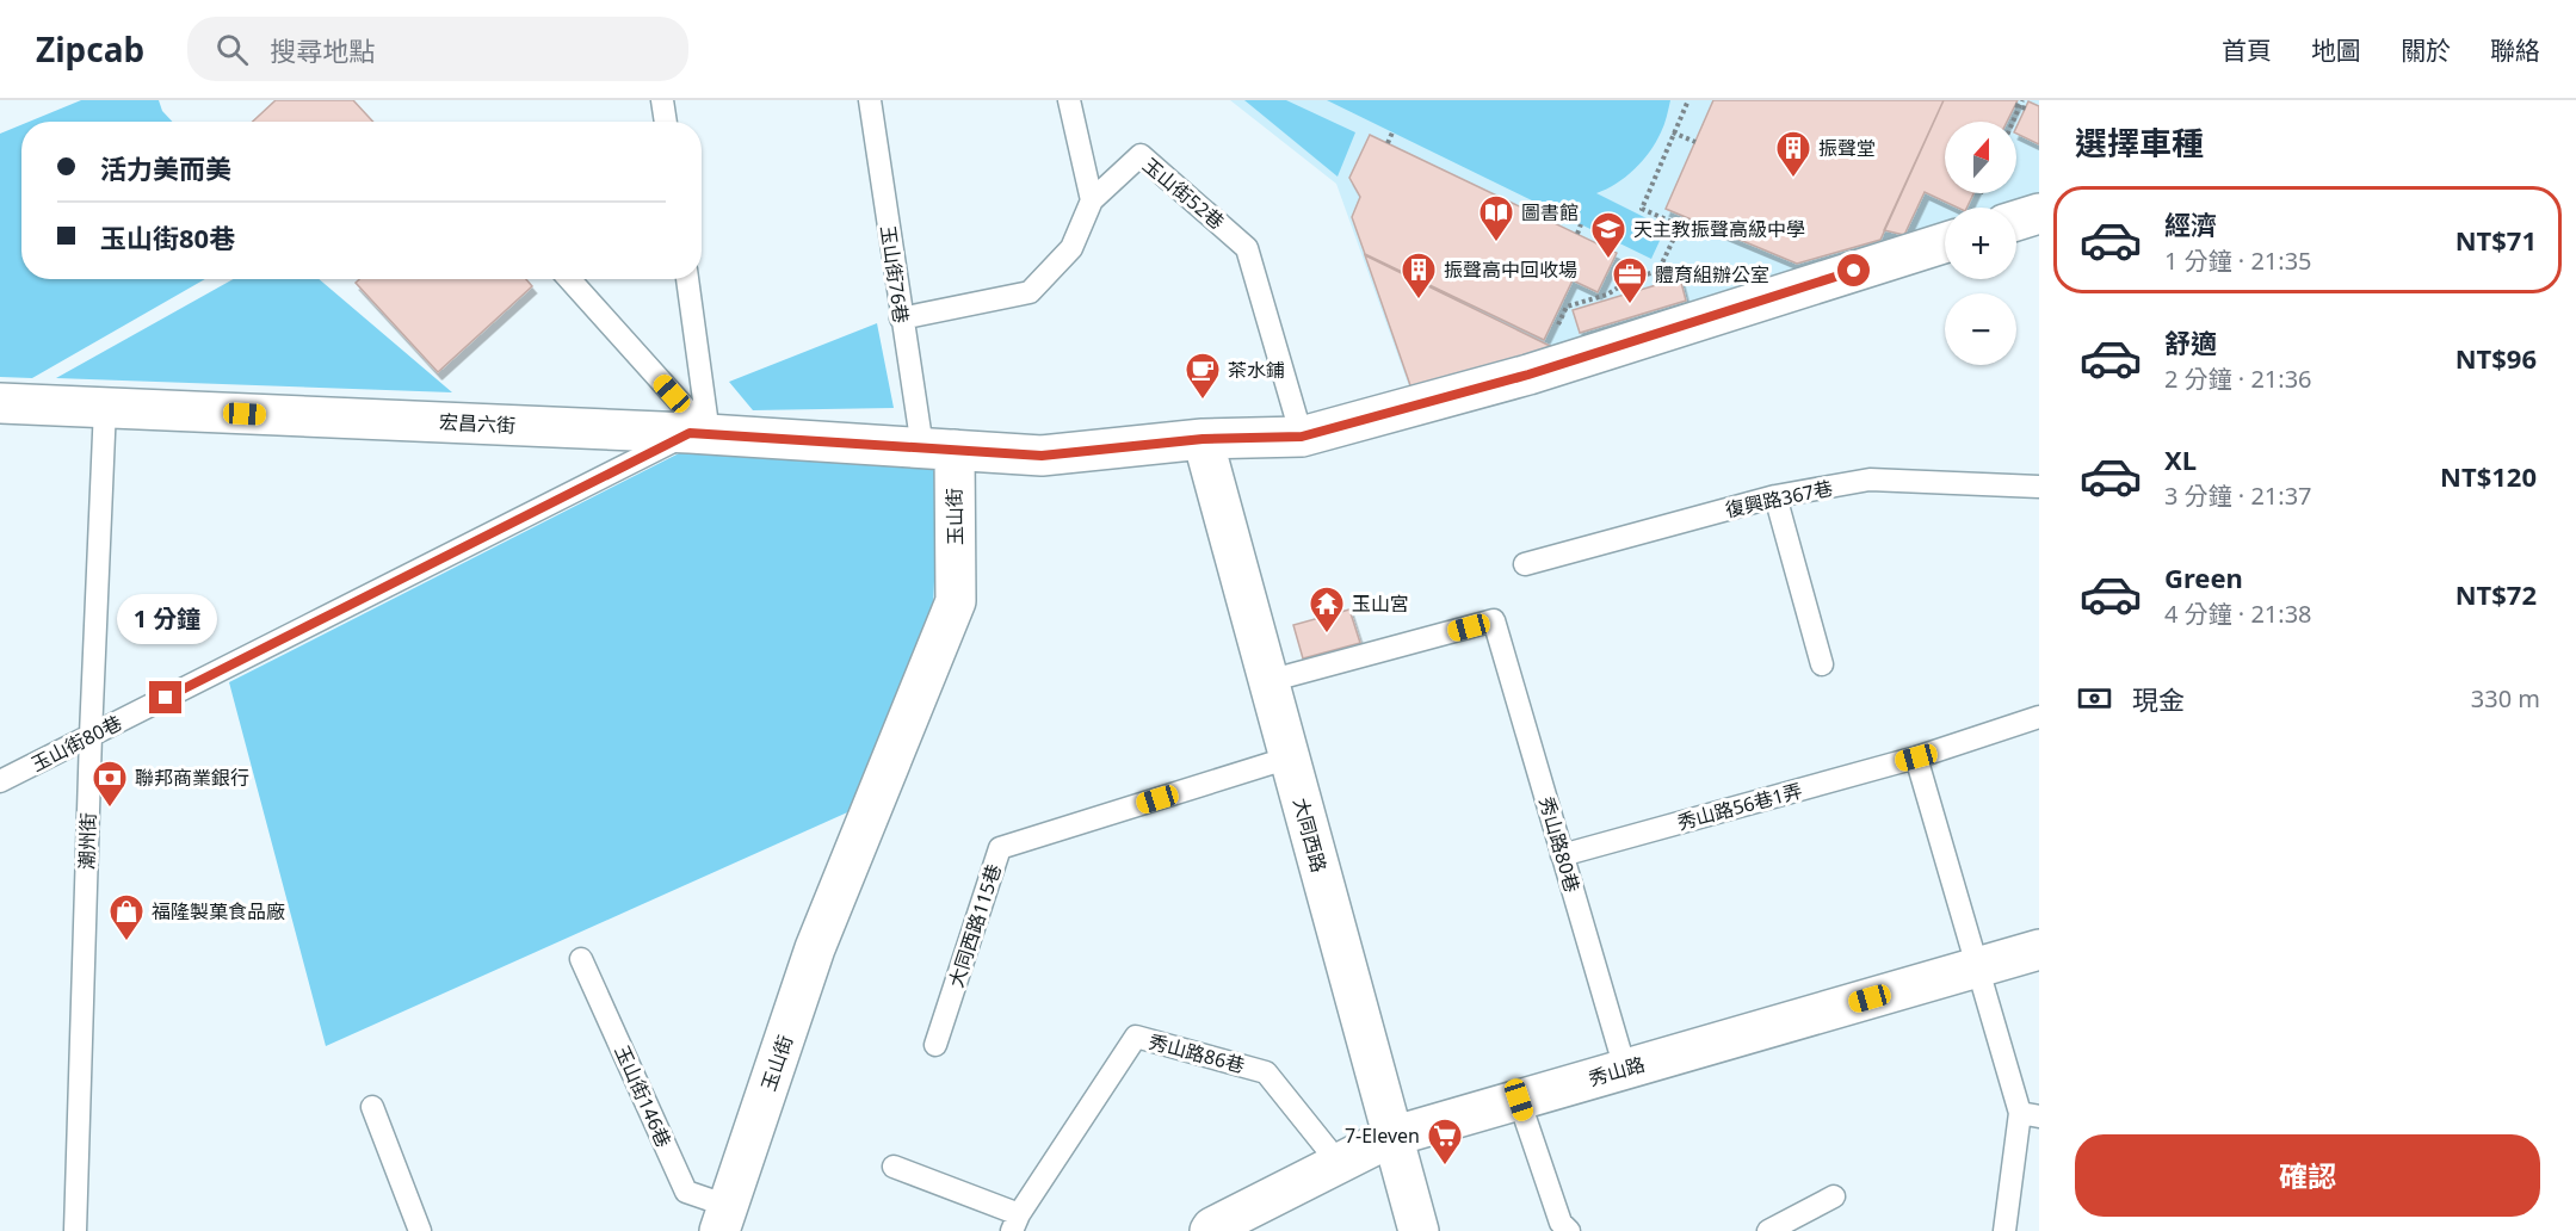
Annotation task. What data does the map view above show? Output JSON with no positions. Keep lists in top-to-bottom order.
{
  "streets": {
    "street": [
      "宏昌六街",
      "玉山街",
      "大同西路",
      "秀山路"
    ],
    "lane": [
      "玉山街52巷",
      "玉山街76巷",
      "復興路367巷",
      "玉山街80巷",
      "秀山路56巷1弄",
      "潮州街",
      "秀山路80巷",
      "大同西路115巷",
      "秀山路86巷",
      "玉山街146巷"
    ]
  },
  "crossings": [
    ["玉山街52巷", "玉山街76巷"],
    ["玉山街76巷", "宏昌六街"],
    ["玉山街76巷", "玉山街"],
    ["宏昌六街", "玉山街"],
    ["宏昌六街", "玉山街80巷"],
    ["宏昌六街", "潮州街"],
    ["玉山街", "玉山街146巷"],
    ["玉山街80巷", "潮州街"],
    ["秀山路56巷1弄", "秀山路80巷"],
    ["大同西路", "秀山路80巷"],
    ["大同西路", "大同西路115巷"],
    ["大同西路", "秀山路"],
    ["秀山路80巷", "秀山路"],
    ["秀山路86巷", "秀山路"]
  ],
  "places": {
    "building": ["振聲堂", "振聲高中回收場"],
    "library": ["圖書館"],
    "school or university": ["天主教振聲高級中學"],
    "office": ["體育組辦公室"],
    "cafe": ["茶水鋪"],
    "temple": ["玉山宮"],
    "bank": ["聯邦商業銀行"],
    "shop": ["福隆製菓食品廠"],
    "supermarket": ["7-Eleven"]
  },
  "north": "top",
  "page": {
    "header": "Zipcab",
    "search": "搜尋地點",
    "nav": [
      "首頁",
      "地圖",
      "關於",
      "聯絡"
    ],
    "heading": "選擇車種",
    "map_buttons": ["+", "−"],
    "banner": ["活力美而美", "玉山街80巷"],
    "list": [
      {
        "name": "經濟",
        "note": "1 分鐘 · 21:35",
        "value": "NT$71"
      },
      {
        "name": "舒適",
        "note": "2 分鐘 · 21:36",
        "value": "NT$96"
      },
      {
        "name": "XL",
        "note": "3 分鐘 · 21:37",
        "value": "NT$120"
      },
      {
        "name": "Green",
        "note": "4 分鐘 · 21:38",
        "value": "NT$72"
      }
    ],
    "bubble": "1 分鐘",
    "pay": ["現金", "330 m"],
    "buttons": "確認"
  }
}
